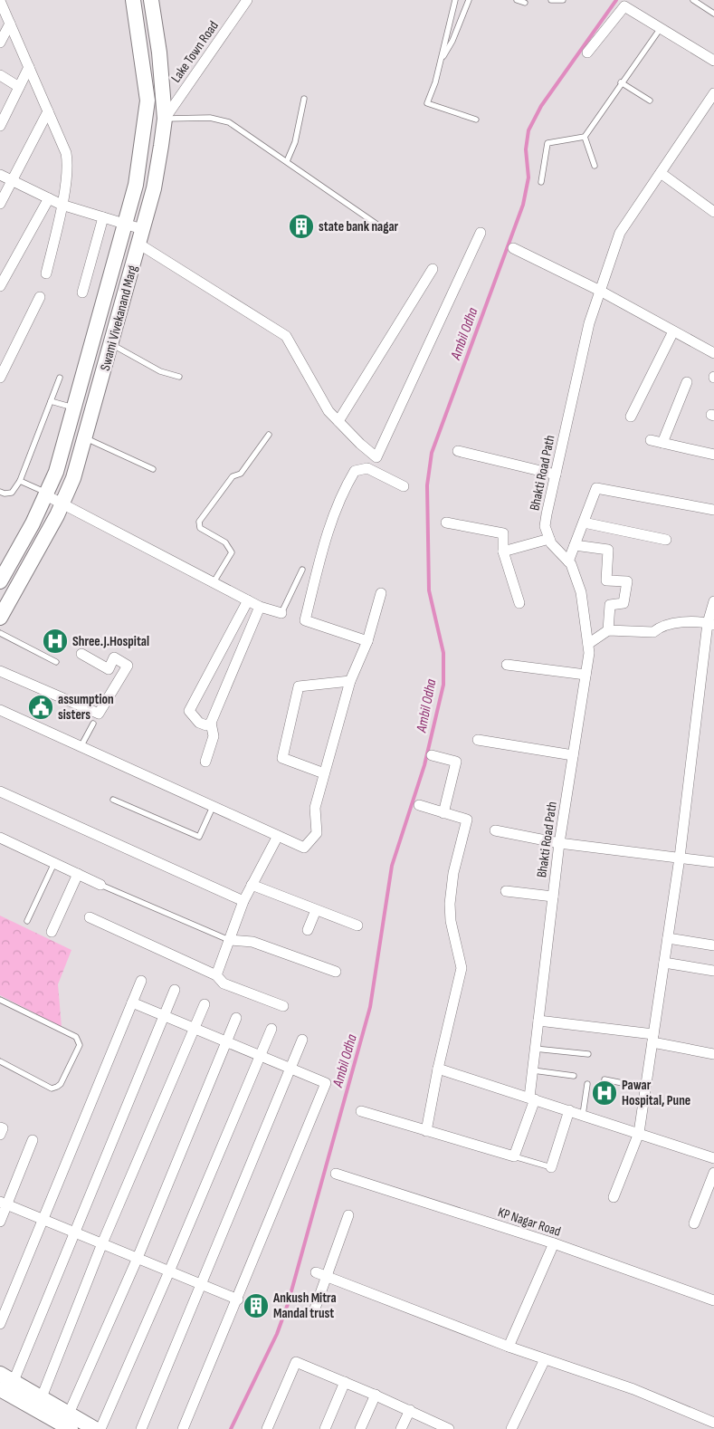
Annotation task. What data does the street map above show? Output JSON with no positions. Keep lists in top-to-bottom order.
{
  "streets": {
    "main road": ["Swami Vivekanand Marg"],
    "street": ["Lake Town Road", "Bhakti Road Path", "KP Nagar Road"]
  },
  "crossings": [
    ["Lake Town Road", "Swami Vivekanand Marg"]
  ],
  "water": ["Ambil Odha"],
  "places": {
    "building": ["state bank nagar", "Ankush Mitra Mandal trust"],
    "hospital": ["Shree.J.Hospital", "Pawar Hospital, Pune"],
    "public building": ["assumption sisters"]
  }
}
